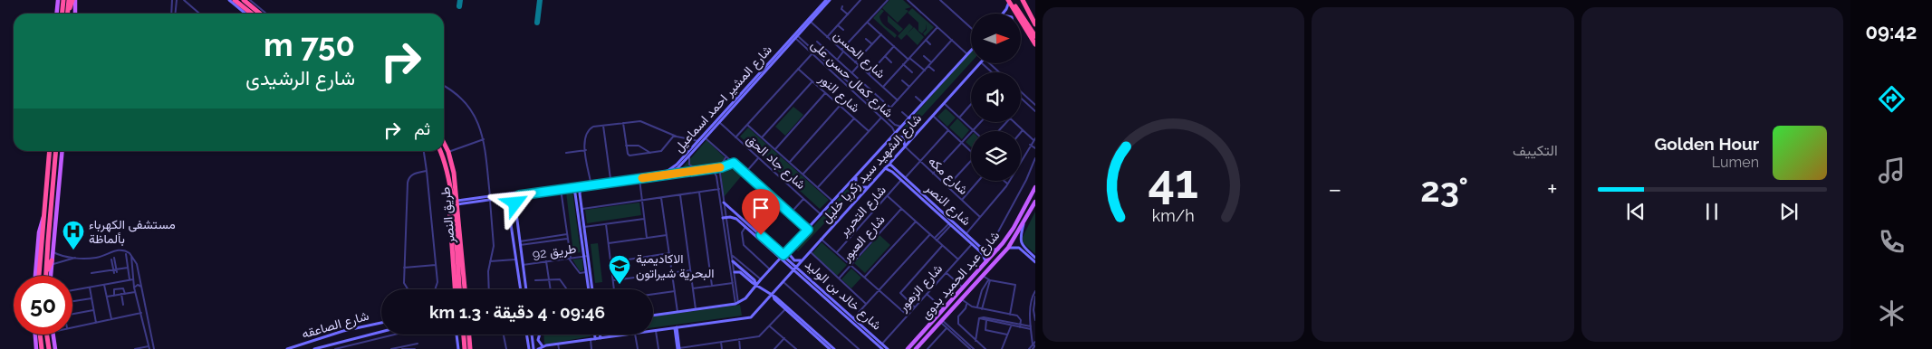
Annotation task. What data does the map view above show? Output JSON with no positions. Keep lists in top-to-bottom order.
{
  "streets": {
    "highway": ["طريق النصر"],
    "main road": ["شارع عبد الحميد بدوى"],
    "street": [
      "شارع الحسن",
      "شارع كمال حسن على",
      "شارع النور",
      "شارع المشير احمد اسماعيل",
      "شارع جاد الحق",
      "شارع الشهيد سيد زكريا خليل",
      "شارع مكه",
      "شارع النصر",
      "شارع التحرير",
      "شارع العبور",
      "طريق 92",
      "شارع الزهور",
      "شارع خالد بن الوليد",
      "شارع الصاعقه"
    ]
  },
  "crossings": [
    ["شارع الحسن", "شارع المشير احمد اسماعيل"],
    ["شارع كمال حسن على", "شارع المشير احمد اسماعيل"],
    ["شارع كمال حسن على", "شارع الشهيد سيد زكريا خليل"],
    ["شارع المشير احمد اسماعيل", "شارع جاد الحق"],
    ["شارع المشير احمد اسماعيل", "طريق النصر"],
    ["شارع جاد الحق", "شارع الشهيد سيد زكريا خليل"],
    ["شارع الشهيد سيد زكريا خليل", "شارع مكه"],
    ["شارع الشهيد سيد زكريا خليل", "شارع النصر"],
    ["شارع الشهيد سيد زكريا خليل", "شارع خالد بن الوليد"],
    ["شارع مكه", "شارع التحرير"],
    ["شارع النصر", "شارع التحرير"],
    ["شارع النصر", "شارع عبد الحميد بدوى"],
    ["شارع النصر", "شارع الزهور"],
    ["شارع الزهور", "شارع خالد بن الوليد"]
  ],
  "places": {
    "hospital": ["مستشفى الكهرباء بألماظة"],
    "school or university": ["الاكاديمية البحرية شيراتون"]
  },
  "north": "right",
  "page": {
    "tabs": "09:42",
    "tile": "التكييف",
    "turn": ["750 m", "شارع الرشيدى"],
    "then": "ثم",
    "song": ["Golden Hour", "Lumen"],
    "heat": ["−", "23°", "+"],
    "limit": "50",
    "trip": "09:46 · 4 دقيقة · 1.3 km",
    "gauge": ["41", "km/h"]
  }
}
